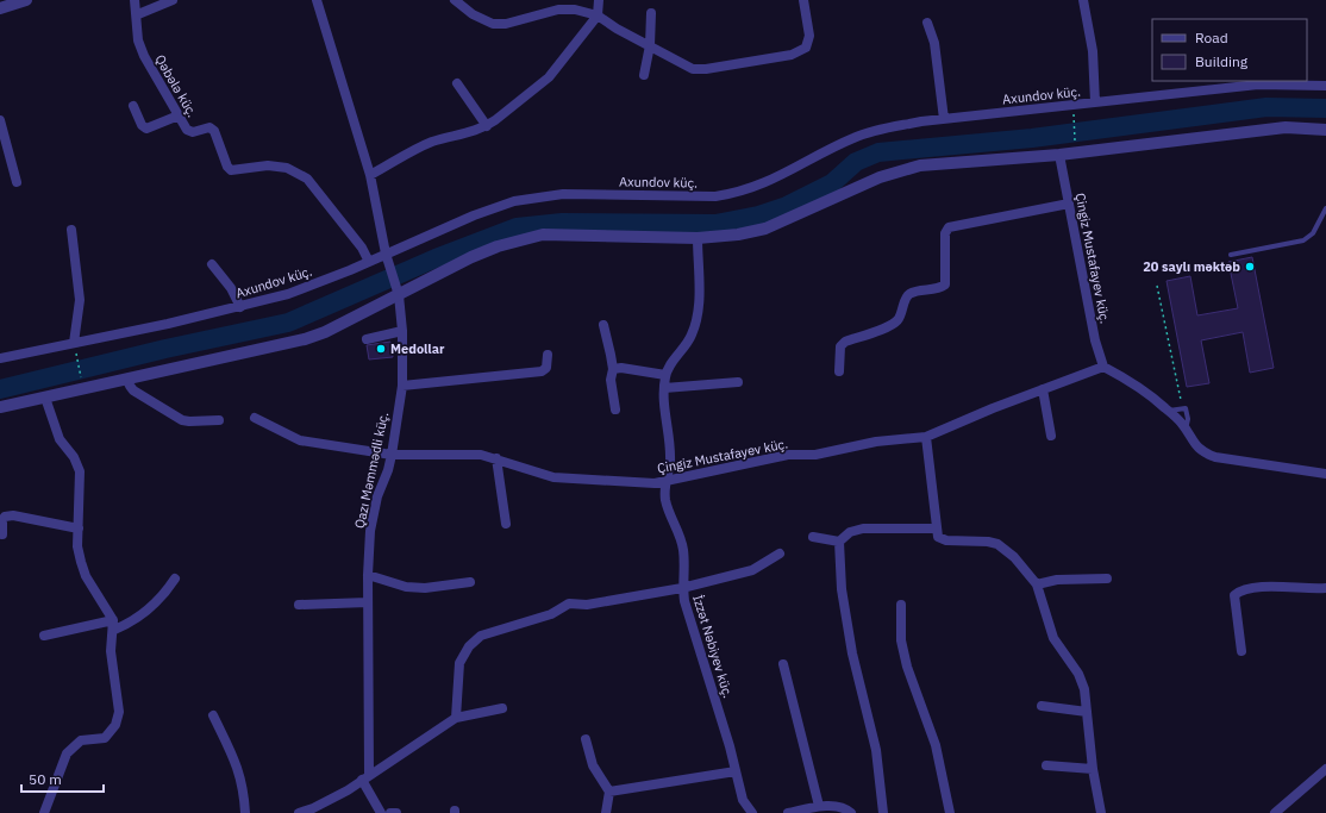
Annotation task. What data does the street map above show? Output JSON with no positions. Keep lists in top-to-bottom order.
{
  "streets": {
    "street": [
      "Qəbələ küç.",
      "Axundov küç.",
      "Çingiz Mustafayev küç.",
      "Qazı Məmmədli küç.",
      "İzzət Nəbiyev küç."
    ]
  },
  "crossings": [
    ["Qəbələ küç.", "Axundov küç."],
    ["Axundov küç.", "Qazı Məmmədli küç."],
    ["Çingiz Mustafayev küç.", "Qazı Məmmədli küç."],
    ["Çingiz Mustafayev küç.", "İzzət Nəbiyev küç."]
  ],
  "places": ["20 saylı məktəb", "Medollar"],
  "legend": ["Road", "Building"],
  "scale_bar": "50 m"
}
